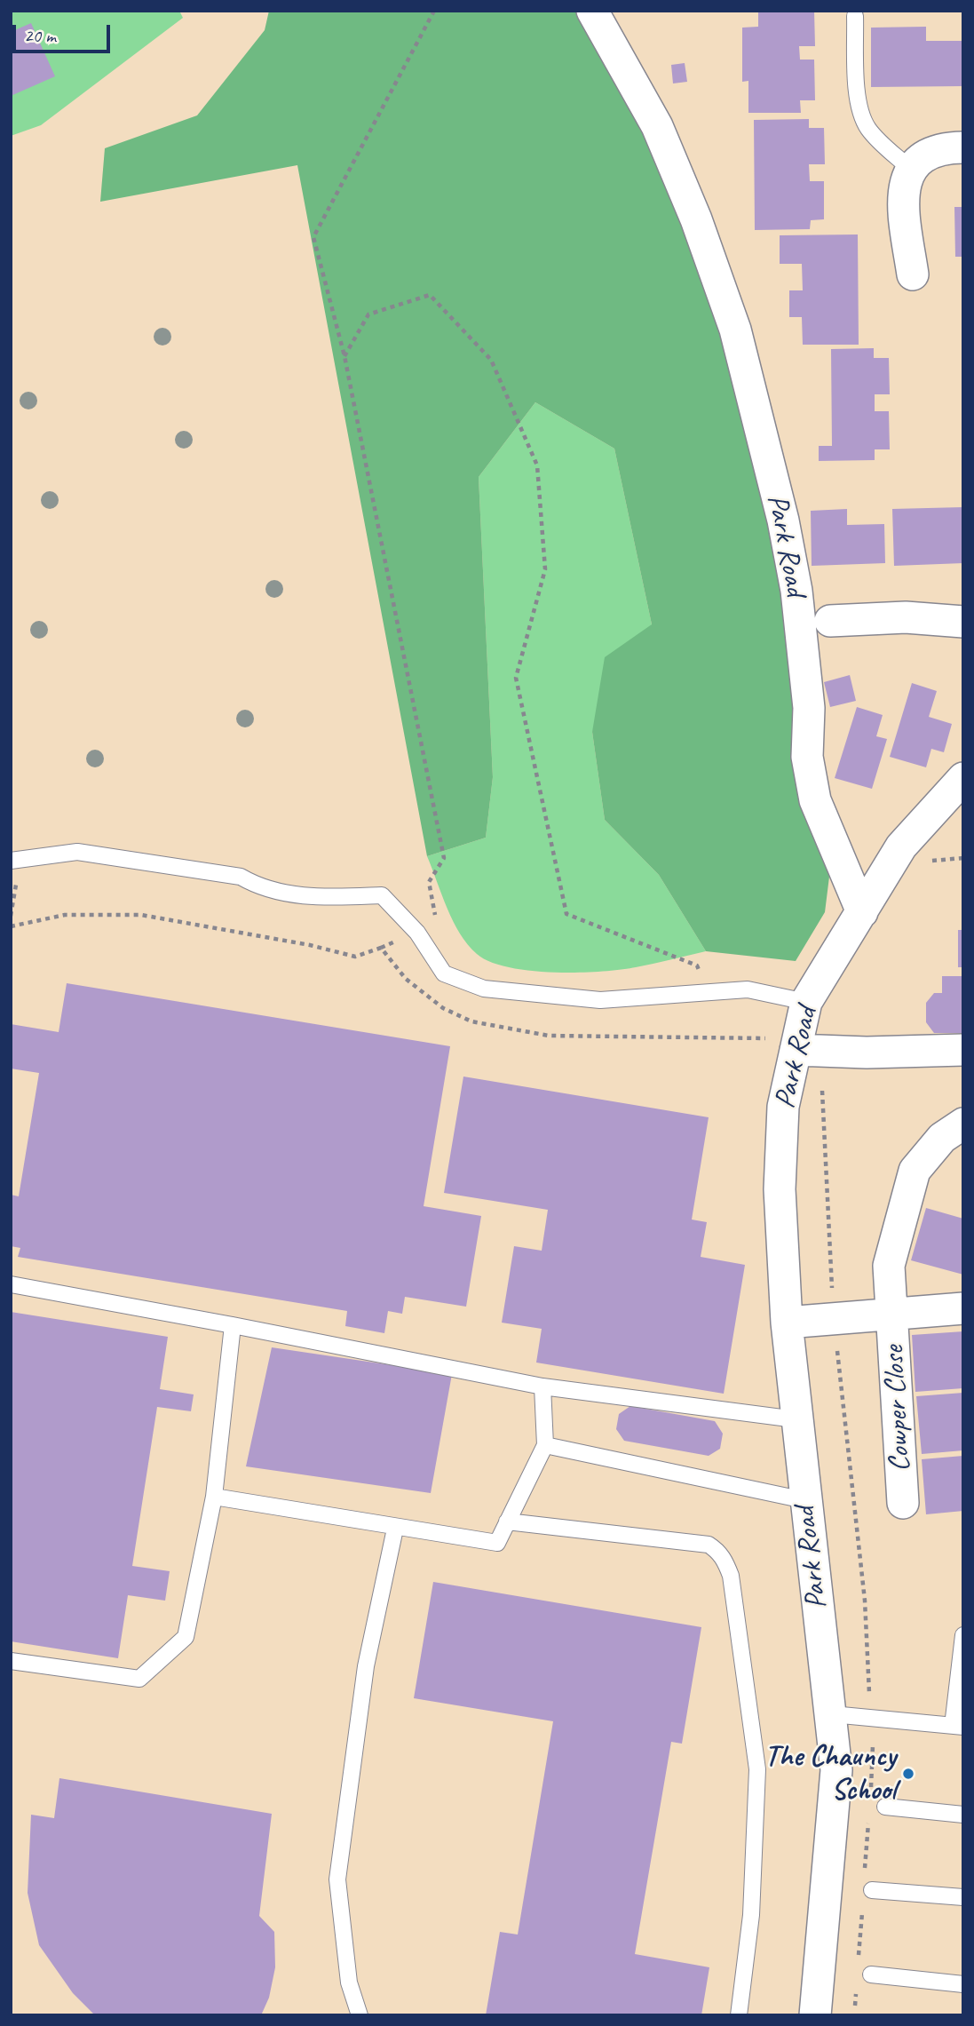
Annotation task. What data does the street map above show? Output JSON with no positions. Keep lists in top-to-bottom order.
{
  "streets": {
    "street": ["Park Road", "Cowper Close"]
  },
  "crossings": [
    ["Park Road", "Cowper Close"]
  ],
  "places": ["The Chauncy School"],
  "scale_bar": "20 m"
}
